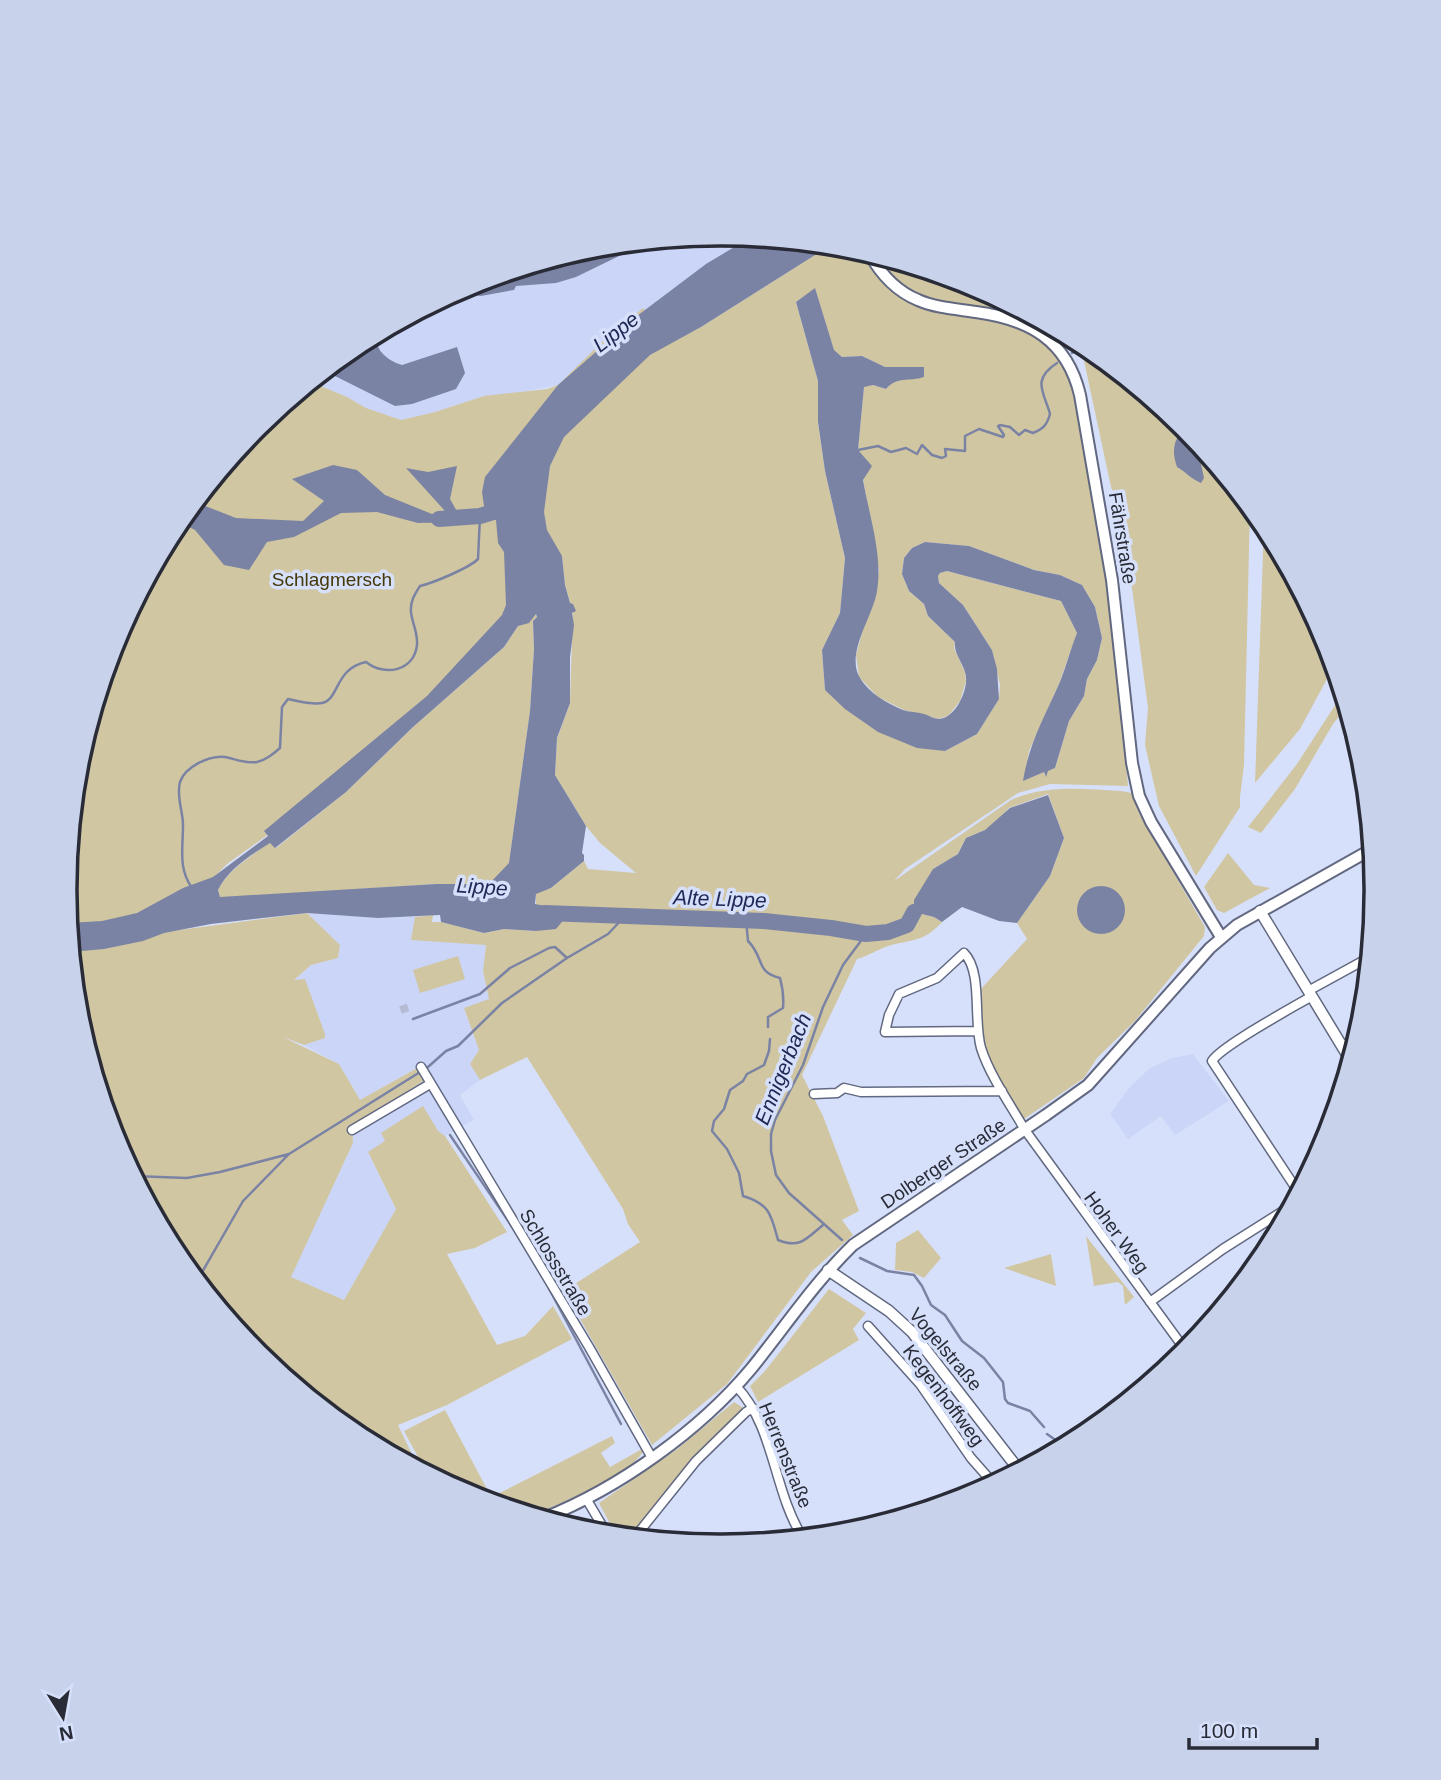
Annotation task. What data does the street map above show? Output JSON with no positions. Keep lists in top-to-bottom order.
{
  "streets": {
    "main road": ["Fährstraße", "Dolberger Straße"],
    "street": [
      "Hoher Weg",
      "Schlossstraße",
      "Vogelstraße",
      "Kegenhoffweg",
      "Herrenstraße"
    ]
  },
  "crossings": [
    ["Fährstraße", "Dolberger Straße"],
    ["Dolberger Straße", "Hoher Weg"],
    ["Dolberger Straße", "Schlossstraße"],
    ["Dolberger Straße", "Vogelstraße"],
    ["Dolberger Straße", "Herrenstraße"]
  ],
  "water": ["Lippe", "Alte Lippe", "Ennigerbach"],
  "parks": ["Schlagmersch"],
  "scale_bar": "100 m",
  "north": "bottom"
}
